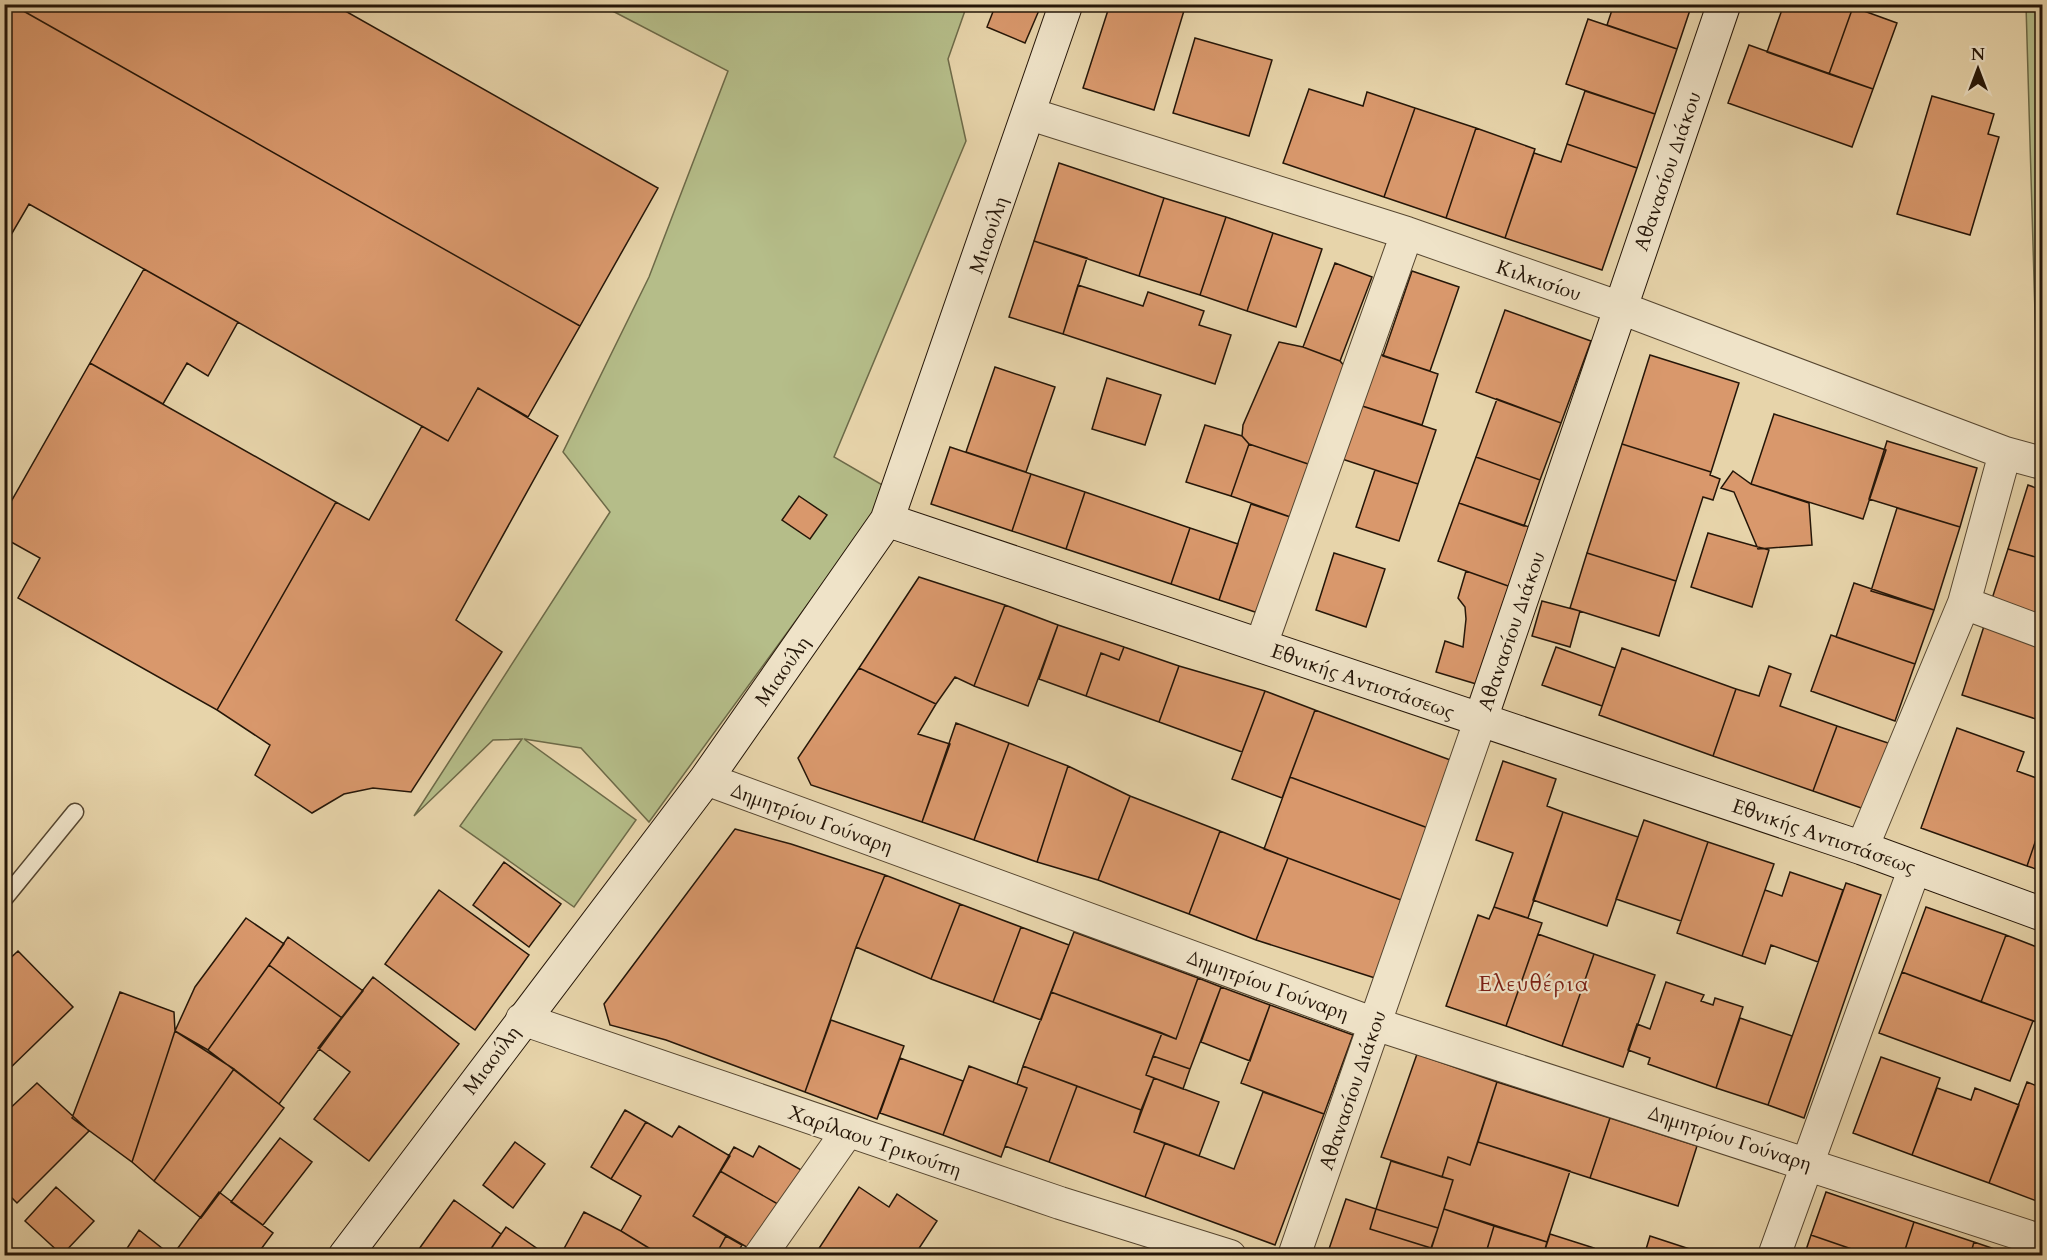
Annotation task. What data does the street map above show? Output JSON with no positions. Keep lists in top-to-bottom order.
{
  "streets": {
    "street": [
      "Αθανασίου Διάκου",
      "Μιαούλη",
      "Κιλκισίου",
      "Εθνικής Αντιστάσεως",
      "Δημητρίου Γούναρη",
      "Χαρίλαου Τρικούπη"
    ]
  },
  "crossings": [
    ["Αθανασίου Διάκου", "Κιλκισίου"],
    ["Αθανασίου Διάκου", "Εθνικής Αντιστάσεως"],
    ["Αθανασίου Διάκου", "Δημητρίου Γούναρη"],
    ["Μιαούλη", "Κιλκισίου"],
    ["Μιαούλη", "Εθνικής Αντιστάσεως"],
    ["Μιαούλη", "Δημητρίου Γούναρη"],
    ["Μιαούλη", "Χαρίλαου Τρικούπη"]
  ],
  "districts": ["Ελευθέρια"],
  "north": "top"
}
